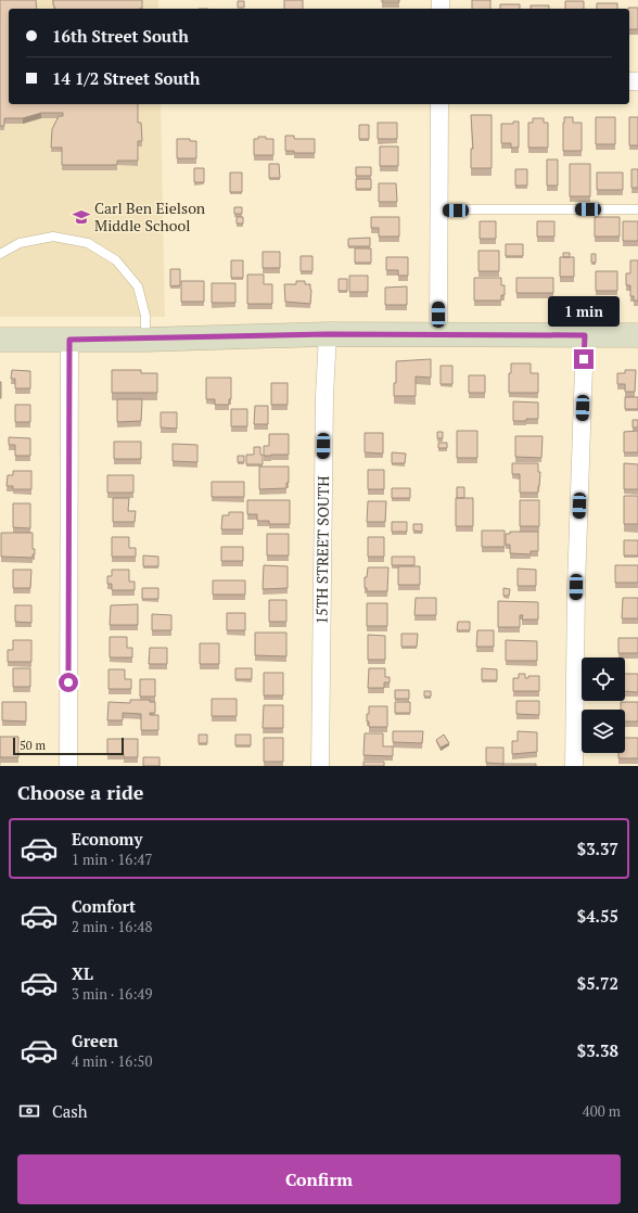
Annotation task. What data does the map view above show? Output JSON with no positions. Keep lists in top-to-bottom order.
{
  "streets": {
    "street": ["15TH STREET SOUTH"]
  },
  "places": {
    "school or university": ["Carl Ben Eielson Middle School"]
  },
  "scale_bar": "50 m",
  "page": {
    "banner": ["16th Street South", "14 1/2 Street South"],
    "bubble": "1 min",
    "scale": "50 m",
    "heading": "Choose a ride",
    "list": [
      {
        "name": "Economy",
        "note": "1 min · 16:47",
        "value": "$3.37"
      },
      {
        "name": "Comfort",
        "note": "2 min · 16:48",
        "value": "$4.55"
      },
      {
        "name": "XL",
        "note": "3 min · 16:49",
        "value": "$5.72"
      },
      {
        "name": "Green",
        "note": "4 min · 16:50",
        "value": "$3.38"
      }
    ],
    "pay": ["Cash", "400 m"],
    "buttons": "Confirm"
  }
}
